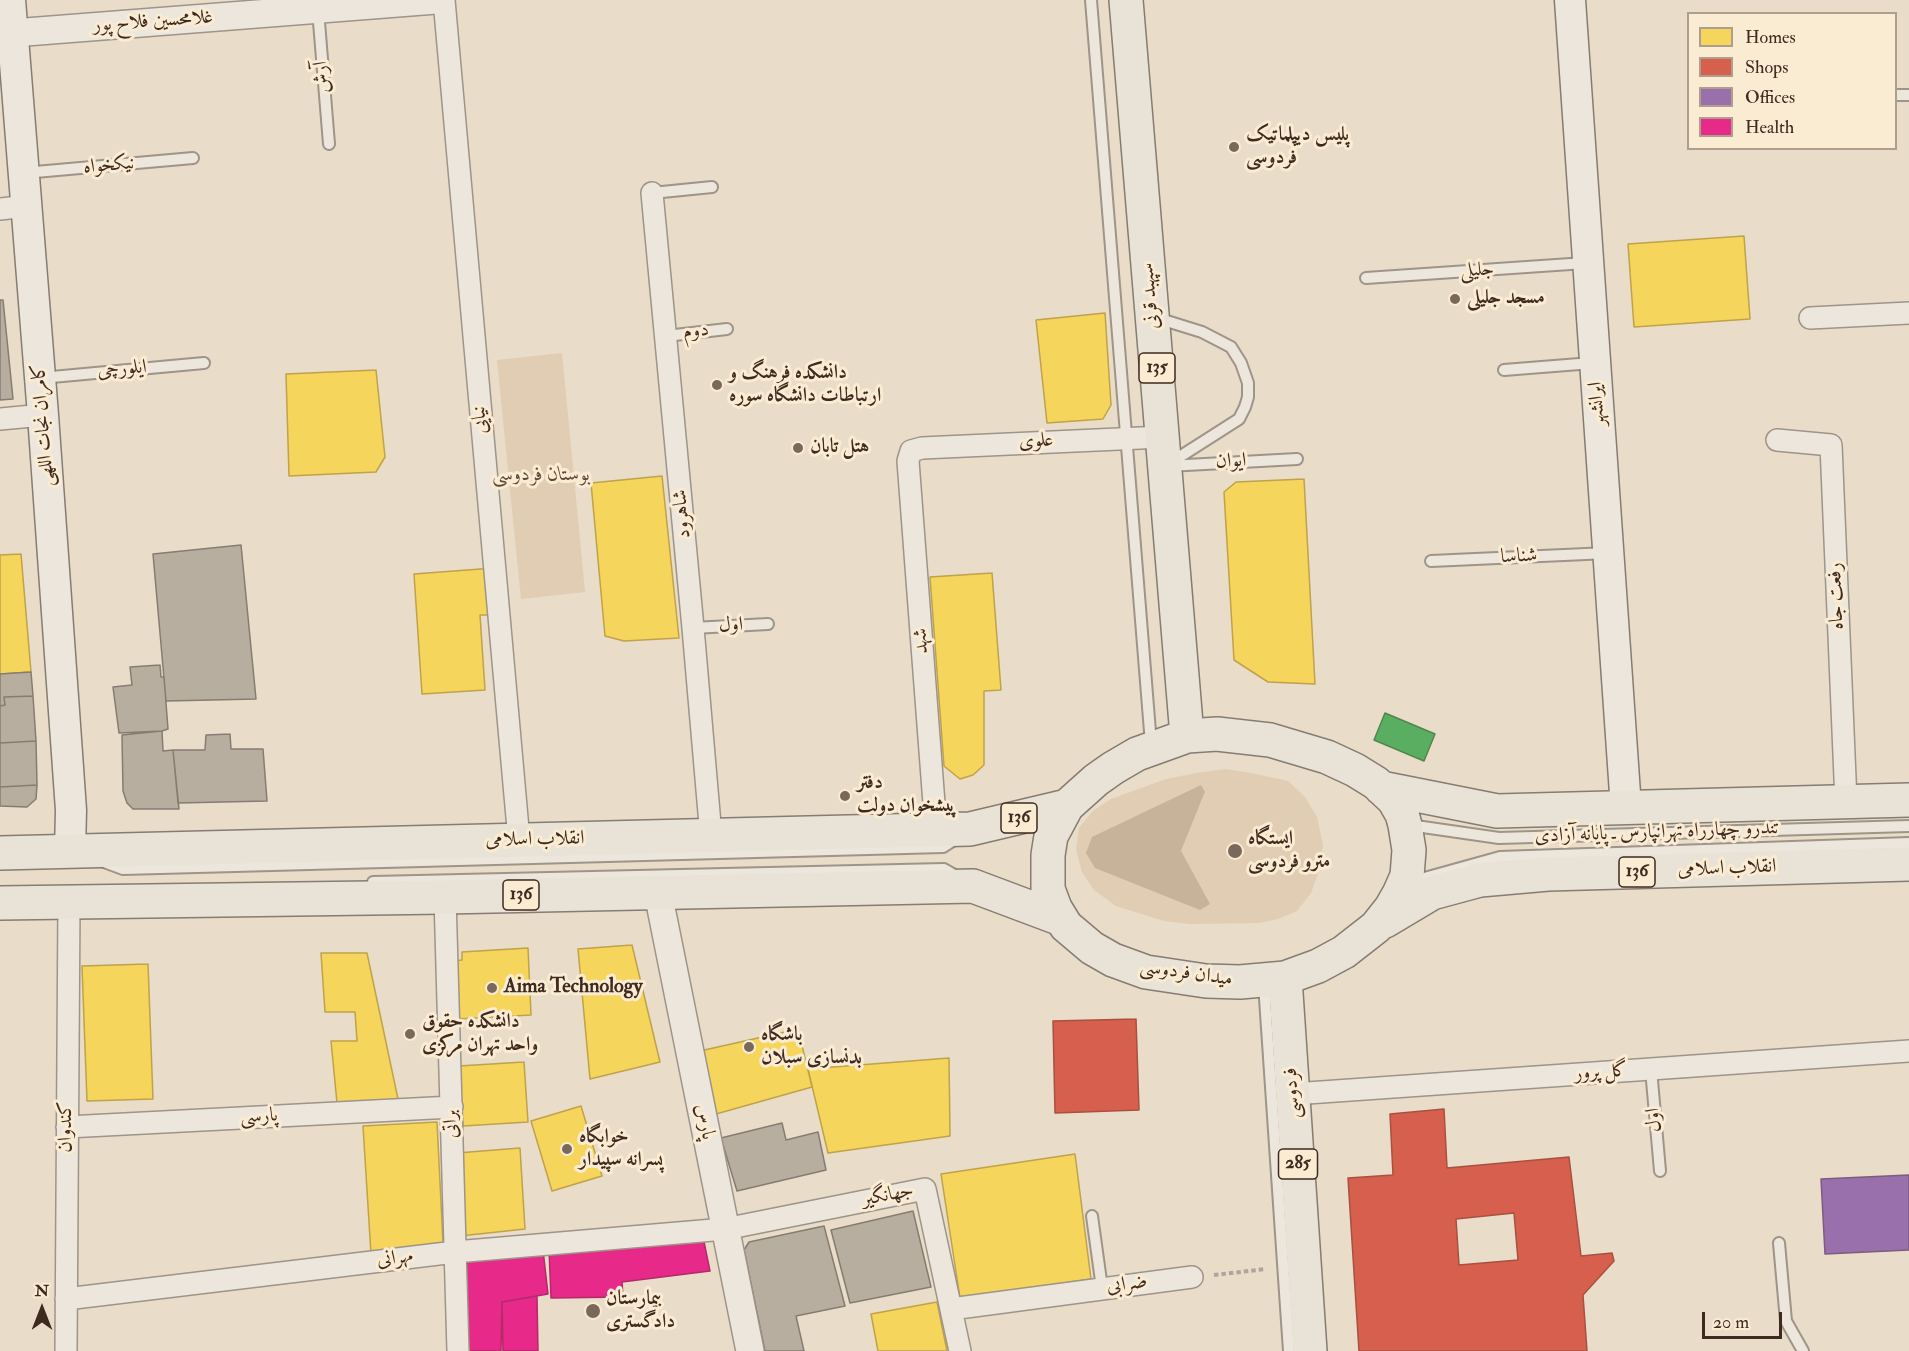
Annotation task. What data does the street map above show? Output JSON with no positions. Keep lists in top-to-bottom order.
{
  "streets": {
    "main road": [
      "سپهبد قرنی",
      "135",
      "ایرانشهر",
      "کامران نجات اللهی",
      "136",
      "انقلاب اسلامی",
      "میدان فردوسی",
      "فردوسی",
      "285"
    ],
    "street": [
      "غلامحسین فلاح‌ پور",
      "نیایی",
      "علوی",
      "شاهرود",
      "رفعت جاه",
      "شهد",
      "گل پرور",
      "پارسی",
      "پارس",
      "براتی",
      "کندوان",
      "جهانگیر",
      "مهرانی",
      "ضرابی"
    ],
    "lane": [
      "آرش",
      "نیکخواه",
      "جلیلی",
      "دوم",
      "ایلورچی",
      "ایوان",
      "شناسا",
      "اول",
      "تندرو چهارراه تهرانپارس ـ پایانه آزادی"
    ]
  },
  "crossings": [
    ["غلامحسین فلاح‌ پور", "آرش"],
    ["غلامحسین فلاح‌ پور", "کامران نجات اللهی"],
    ["نیکخواه", "کامران نجات اللهی"],
    ["جلیلی", "ایرانشهر"],
    ["سپهبد قرنی", "علوی"],
    ["سپهبد قرنی", "ایوان"],
    ["سپهبد قرنی", "میدان فردوسی"],
    ["دوم", "شاهرود"],
    ["ایلورچی", "کامران نجات اللهی"],
    ["ایرانشهر", "شناسا"],
    ["نیایی", "انقلاب اسلامی"],
    ["کامران نجات اللهی", "انقلاب اسلامی"],
    ["علوی", "ایوان"],
    ["علوی", "شهد"],
    ["شاهرود", "اول"],
    ["شاهرود", "انقلاب اسلامی"],
    ["اول", "گل پرور"],
    ["شهد", "انقلاب اسلامی"],
    ["136", "میدان فردوسی"],
    ["136", "پارس"],
    ["136", "براتی"],
    ["136", "کندوان"],
    ["تندرو چهارراه تهرانپارس ـ پایانه آزادی", "میدان فردوسی"],
    ["انقلاب اسلامی", "میدان فردوسی"],
    ["میدان فردوسی", "فردوسی"],
    ["گل پرور", "فردوسی"],
    ["پارسی", "براتی"],
    ["پارسی", "کندوان"],
    ["پارس", "جهانگیر"],
    ["پارس", "مهرانی"],
    ["براتی", "مهرانی"],
    ["کندوان", "مهرانی"],
    ["جهانگیر", "مهرانی"],
    ["جهانگیر", "ضرابی"]
  ],
  "parks": ["بوستان فردوسی"],
  "places": [
    "پلیس دیپلماتیک فردوسی",
    "مسجد جلیلی",
    "دانشکده فرهنگ و ارتباطات دانشگاه سوره",
    "هتل تابان",
    "دفتر پیشخوان دولت",
    "ایستگاه مترو فردوسی",
    "Aima Technology",
    "دانشکده حقوق واحد تهران مرکزی",
    "باشگاه بدنسازی سبلان",
    "خوابگاه پسرانه سپیدار",
    "بیمارستان دادگستری"
  ],
  "legend": [
    "Homes",
    "Shops",
    "Offices",
    "Health"
  ],
  "scale_bar": "20 m",
  "north": "top"
}
